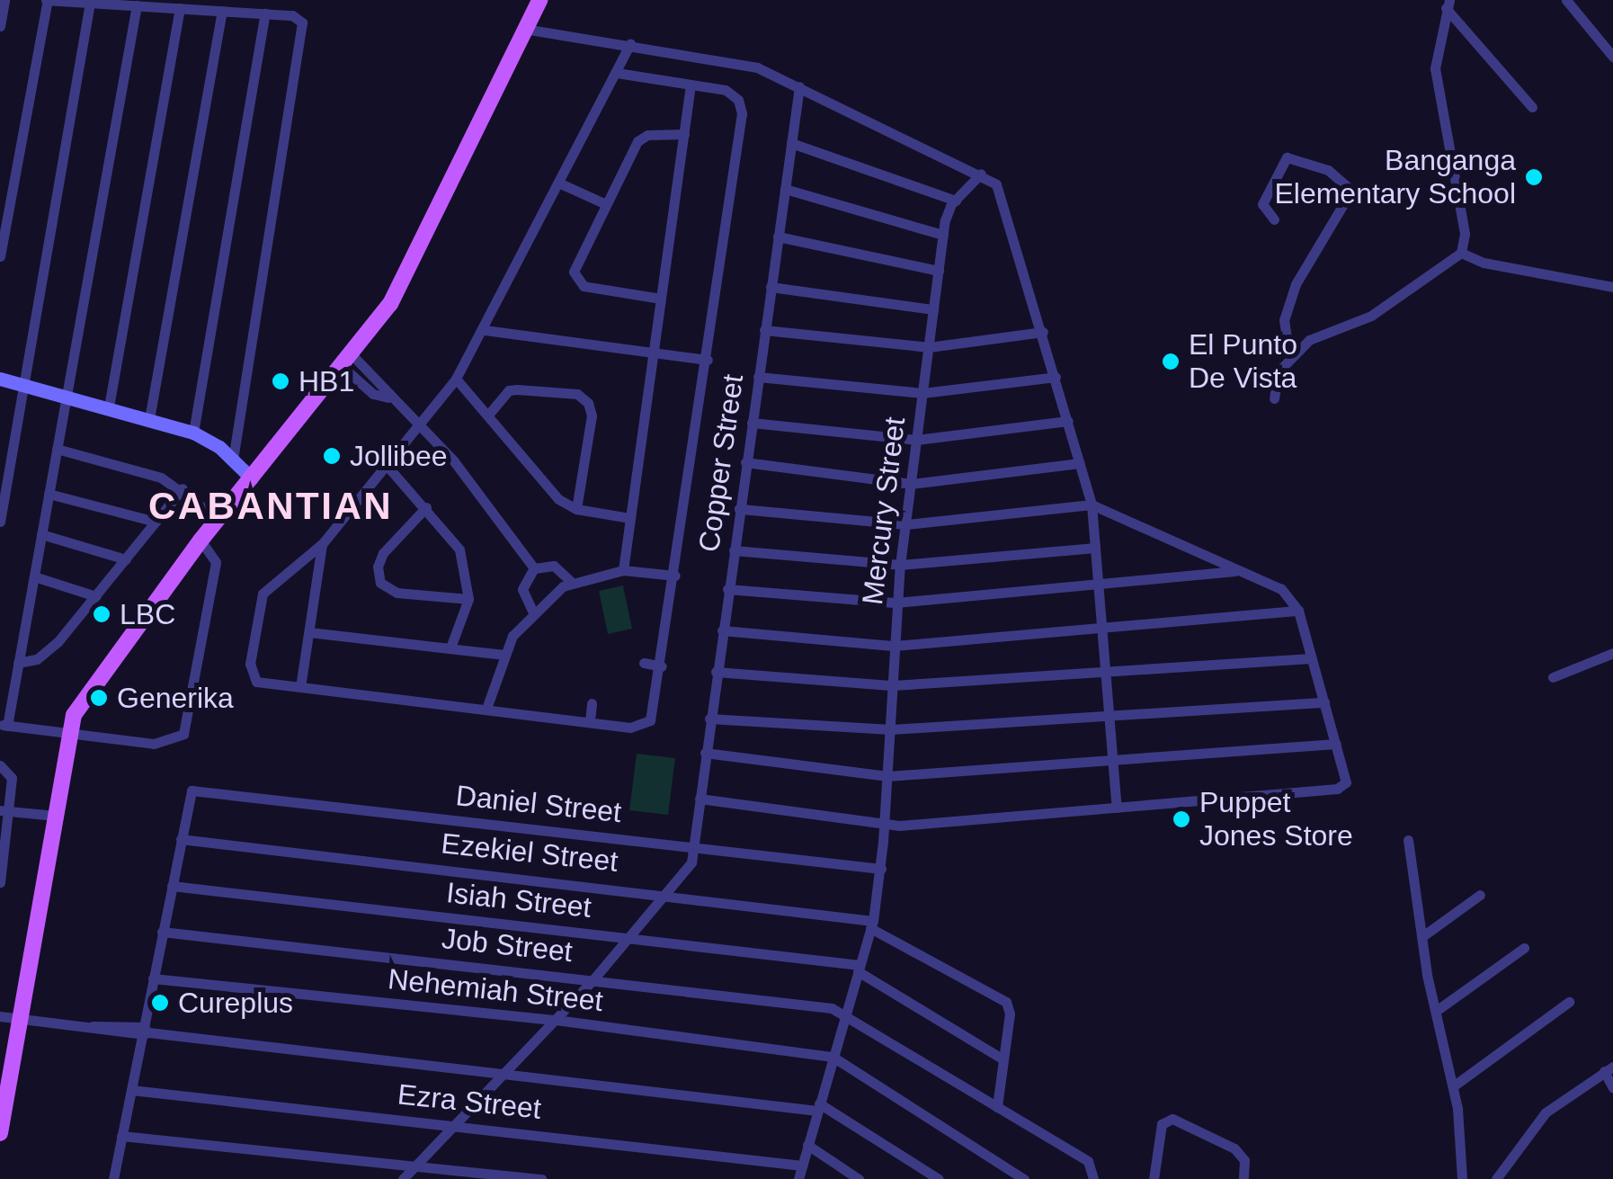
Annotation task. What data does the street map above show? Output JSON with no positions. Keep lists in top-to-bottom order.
{
  "streets": {
    "street": [
      "Copper Street",
      "Mercury Street",
      "Daniel Street",
      "Ezekiel Street",
      "Isiah Street",
      "Job Street",
      "Nehemiah Street",
      "Ezra Street"
    ]
  },
  "crossings": [
    ["Copper Street", "Daniel Street"],
    ["Mercury Street", "Daniel Street"],
    ["Mercury Street", "Ezekiel Street"],
    ["Mercury Street", "Isiah Street"],
    ["Mercury Street", "Job Street"],
    ["Mercury Street", "Nehemiah Street"],
    ["Mercury Street", "Ezra Street"],
    ["Daniel Street", "Ezekiel Street"]
  ],
  "districts": ["CABANTIAN"],
  "places": [
    "Banganga Elementary School",
    "El Punto De Vista",
    "HB1",
    "Jollibee",
    "LBC",
    "Generika",
    "Puppet Jones Store",
    "Cureplus"
  ]
}
